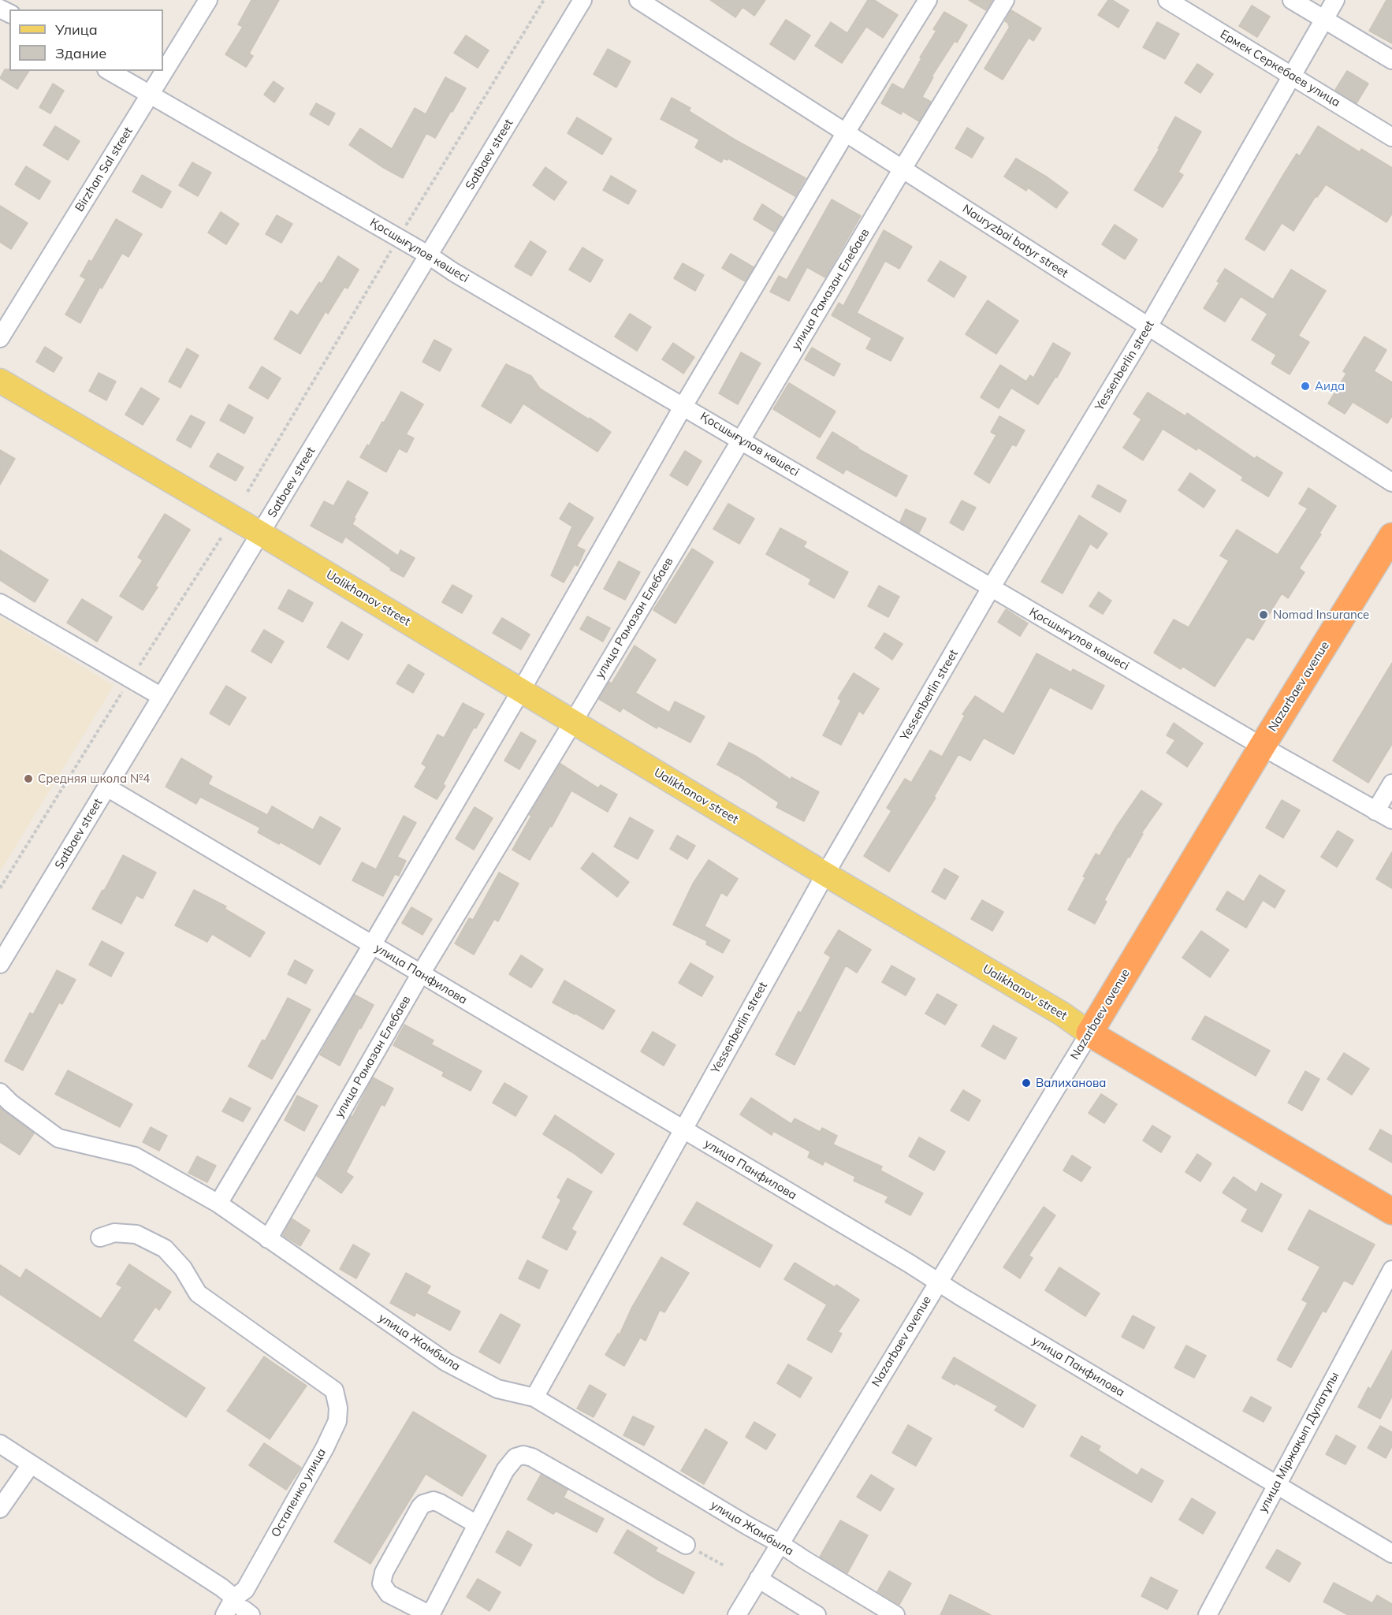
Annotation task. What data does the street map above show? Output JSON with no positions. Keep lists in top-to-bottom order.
{
  "streets": {
    "highway": ["Ualikhanov street", "Nazarbaev avenue"],
    "street": [
      "Ермек Серкебаев улица",
      "Satbaev street",
      "Birzhan Sal street",
      "Nauryzbai batyr street",
      "Қосшығұлов көшесі",
      "улица Рамазан Елебаев",
      "Yessenberlin street",
      "улица Панфилова",
      "улица Жамбыла",
      "улица Міржақып Дулатұлы",
      "Остапенко улица"
    ]
  },
  "crossings": [
    ["Ермек Серкебаев улица", "Yessenberlin street"],
    ["Satbaev street", "Қосшығұлов көшесі"],
    ["Satbaev street", "Ualikhanov street"],
    ["Satbaev street", "улица Панфилова"],
    ["Birzhan Sal street", "Қосшығұлов көшесі"],
    ["Nauryzbai batyr street", "улица Рамазан Елебаев"],
    ["Nauryzbai batyr street", "Yessenberlin street"],
    ["Қосшығұлов көшесі", "улица Рамазан Елебаев"],
    ["Қосшығұлов көшесі", "Yessenberlin street"],
    ["Қосшығұлов көшесі", "Nazarbaev avenue"],
    ["улица Рамазан Елебаев", "Ualikhanov street"],
    ["улица Рамазан Елебаев", "улица Панфилова"],
    ["улица Рамазан Елебаев", "улица Жамбыла"],
    ["Yessenberlin street", "Ualikhanov street"],
    ["Yessenberlin street", "улица Панфилова"],
    ["Yessenberlin street", "улица Жамбыла"],
    ["Ualikhanov street", "Nazarbaev avenue"],
    ["Nazarbaev avenue", "улица Панфилова"],
    ["Nazarbaev avenue", "улица Жамбыла"],
    ["улица Панфилова", "улица Міржақып Дулатұлы"]
  ],
  "places": [
    "Аида",
    "Nomad Insurance",
    "Средняя школа №4",
    "Валиханова"
  ],
  "legend": ["Улица", "Здание"]
}
